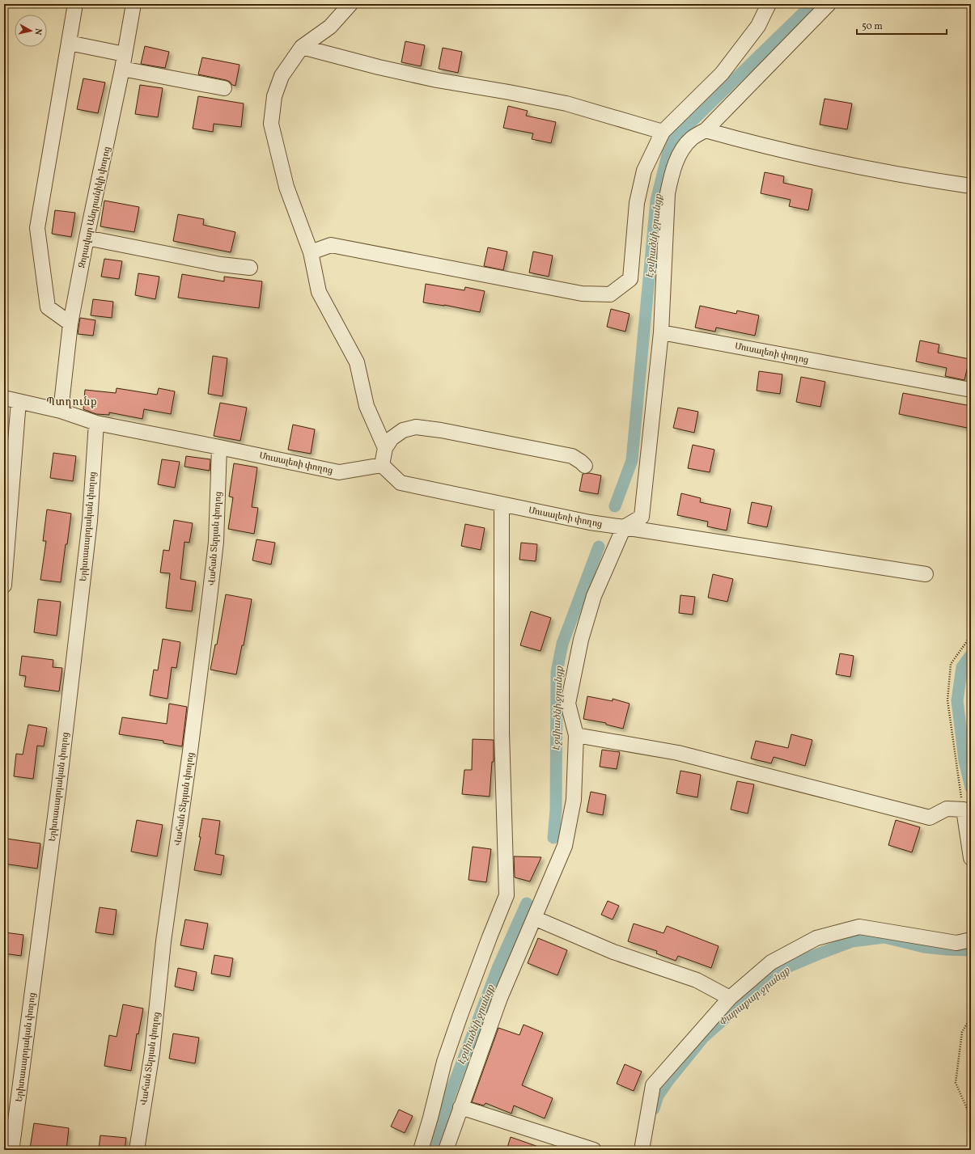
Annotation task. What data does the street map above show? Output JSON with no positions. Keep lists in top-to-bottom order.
{
  "streets": {
    "street": [
      "Զորավար Անդրանիկի փողոց",
      "Մուսալեռի փողոց",
      "Երիտասարդական փողոց",
      "Վահան Տերյան փողոց"
    ]
  },
  "crossings": [
    ["Զորավար Անդրանիկի փողոց", "Մուսալեռի փողոց"],
    ["Մուսալեռի փողոց", "Երիտասարդական փողոց"],
    ["Մուսալեռի փողոց", "Վահան Տերյան փողոց"]
  ],
  "districts": ["Պտղունք"],
  "water": ["Էջմիածնի ջրանցք", "Փարաքար ջրանցք"],
  "scale_bar": "50 m",
  "north": "right"
}
